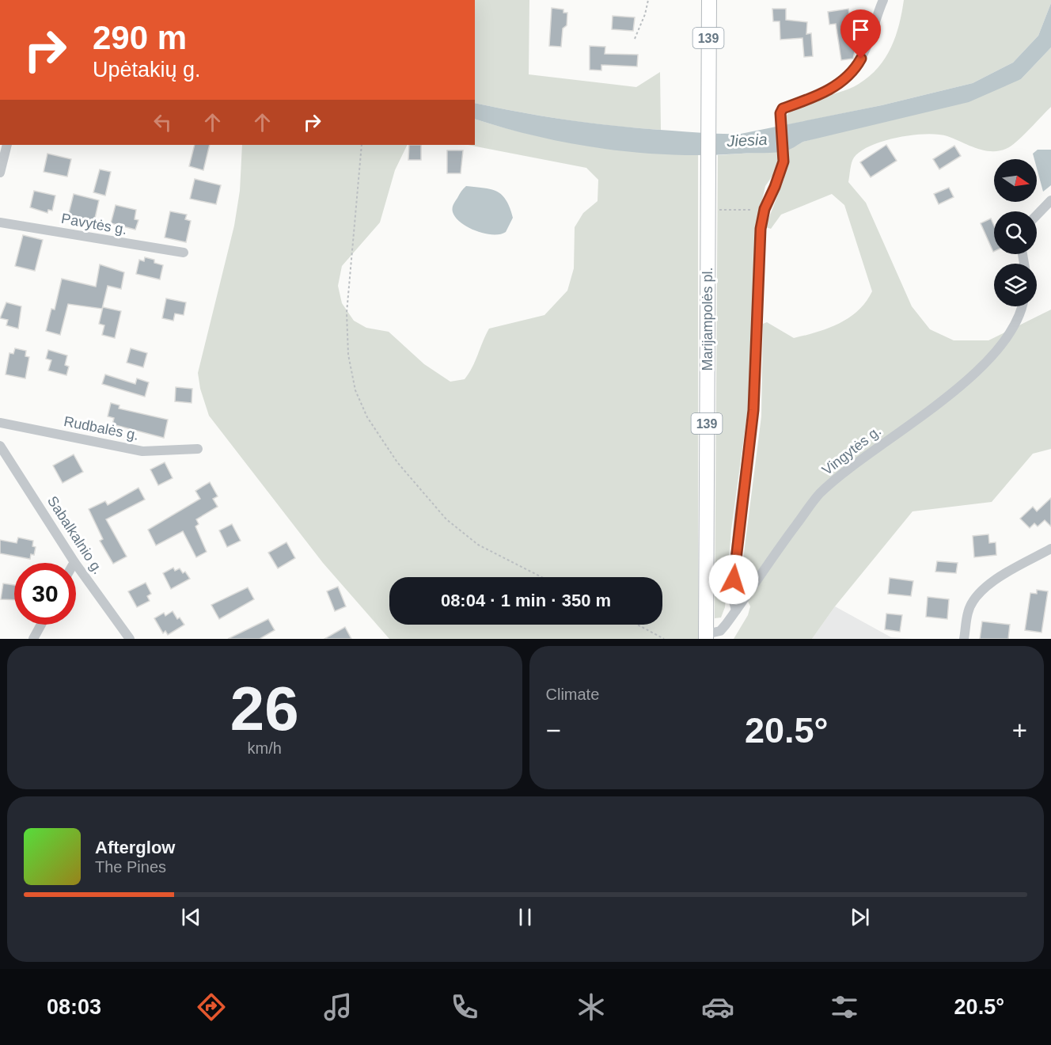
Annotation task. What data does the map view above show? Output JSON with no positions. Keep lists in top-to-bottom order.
{
  "streets": {
    "main road": ["139", "Marijampolės pl."],
    "street": [
      "Pavytės g.",
      "Rudbalės g.",
      "Vingytės g.",
      "Sabalkalnio g."
    ]
  },
  "crossings": [
    ["Marijampolės pl.", "Vingytės g."]
  ],
  "water": ["Jiesia"],
  "north": "right",
  "page": {
    "turn": ["290 m", "Upėtakių g."],
    "limit": "30",
    "trip": "08:04 · 1 min · 350 m",
    "tile": [
      ["26", "km/h"],
      "Climate"
    ],
    "heat": ["−", "20.5°", "+"],
    "song": ["Afterglow", "The Pines"],
    "tabs": ["08:03", "20.5°"]
  }
}
